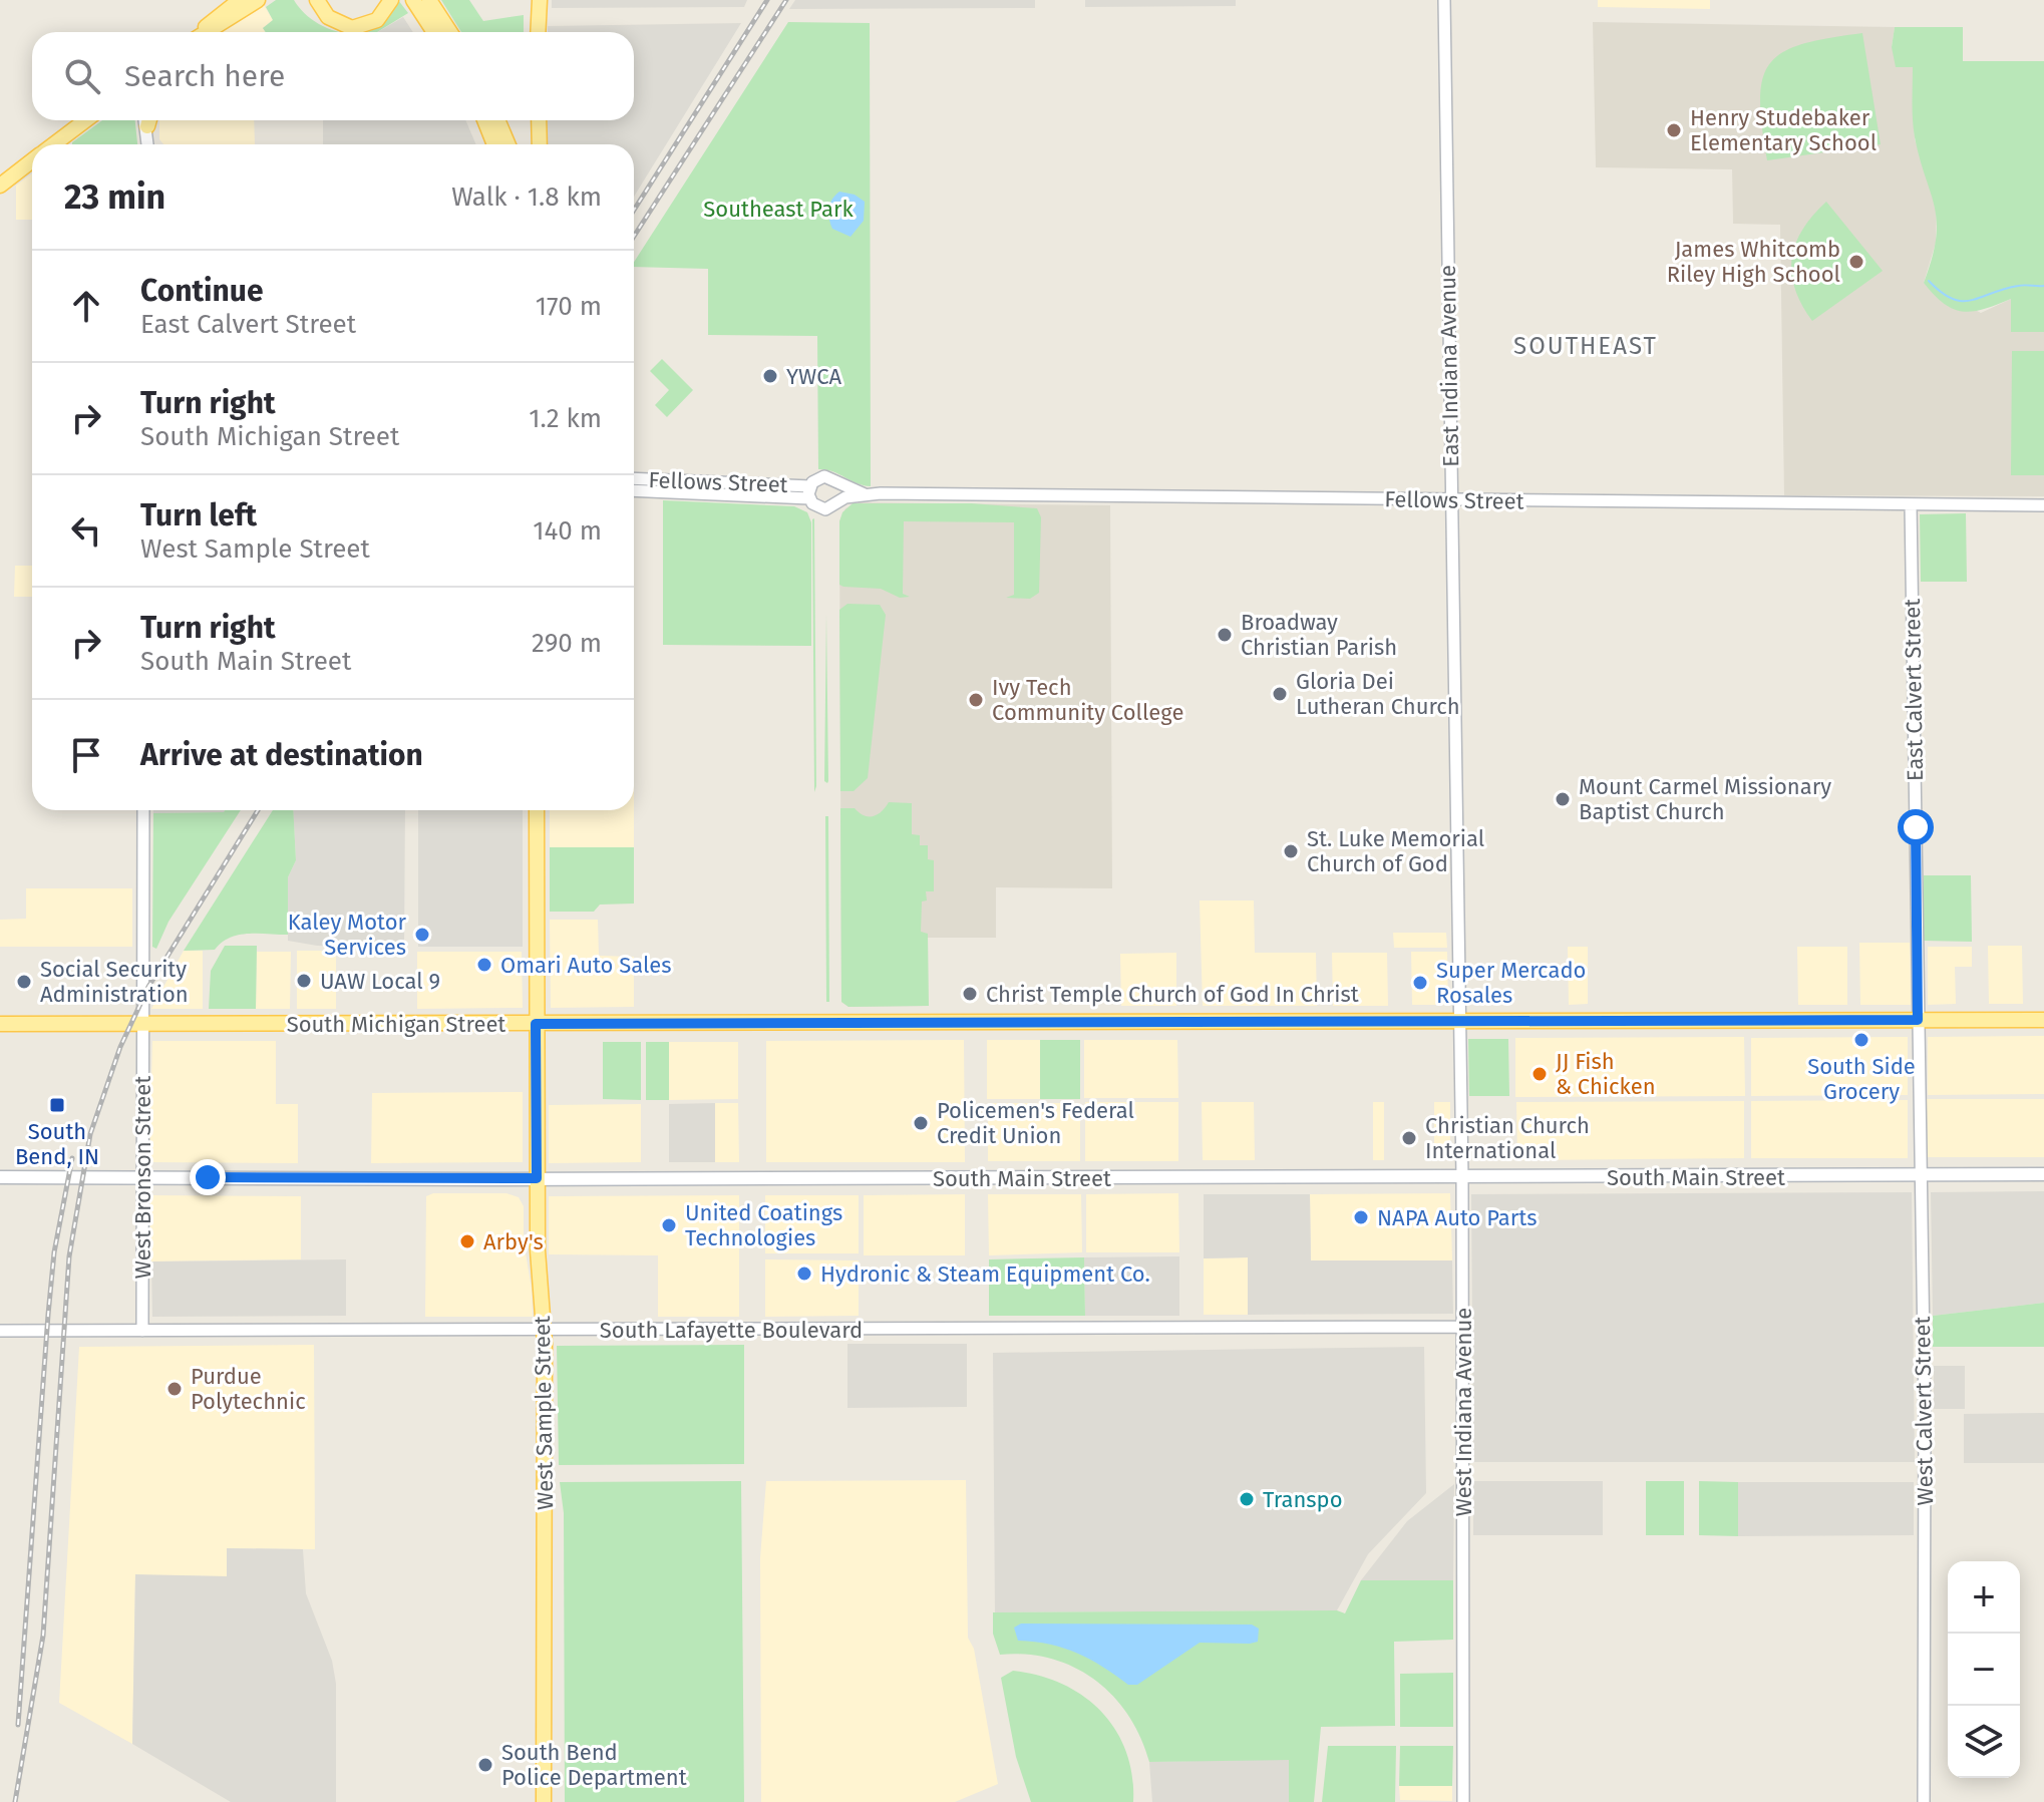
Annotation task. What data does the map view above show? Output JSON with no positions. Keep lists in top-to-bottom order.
{
  "streets": {
    "main road": ["South Michigan Street", "South Main Street", "West Sample Street"],
    "street": [
      "East Indiana Avenue",
      "Fellows Street",
      "East Calvert Street",
      "West Bronson Street",
      "South Lafayette Boulevard",
      "West Calvert Street",
      "West Indiana Avenue"
    ]
  },
  "crossings": [
    ["East Indiana Avenue", "Fellows Street"],
    ["East Indiana Avenue", "South Michigan Street"],
    ["East Indiana Avenue", "West Indiana Avenue"],
    ["Fellows Street", "East Calvert Street"],
    ["East Calvert Street", "South Michigan Street"],
    ["East Calvert Street", "West Calvert Street"],
    ["South Michigan Street", "West Bronson Street"],
    ["South Michigan Street", "West Calvert Street"],
    ["South Michigan Street", "West Indiana Avenue"],
    ["South Michigan Street", "West Sample Street"],
    ["West Bronson Street", "South Main Street"],
    ["West Bronson Street", "South Lafayette Boulevard"],
    ["South Main Street", "West Calvert Street"],
    ["South Main Street", "West Indiana Avenue"],
    ["South Main Street", "West Sample Street"],
    ["South Lafayette Boulevard", "West Indiana Avenue"],
    ["South Lafayette Boulevard", "West Sample Street"]
  ],
  "districts": ["SOUTHEAST"],
  "parks": ["Southeast Park"],
  "places": {
    "other": [
      "Henry Studebaker Elementary School",
      "James Whitcomb Riley High School",
      "YWCA",
      "Broadway Christian Parish",
      "Gloria Dei Lutheran Church",
      "Ivy Tech Community College",
      "Mount Carmel Missionary Baptist Church",
      "St. Luke Memorial Church of God",
      "Kaley Motor Services",
      "Omari Auto Sales",
      "UAW Local 9",
      "Social Security Administration",
      "Super Mercado Rosales",
      "Christ Temple Church of God In Christ",
      "South Side Grocery",
      "JJ Fish & Chicken",
      "Policemen's Federal Credit Union",
      "Christian Church International",
      "NAPA Auto Parts",
      "United Coatings Technologies",
      "Arby's",
      "Hydronic & Steam Equipment Co.",
      "Purdue Polytechnic",
      "Transpo",
      "South Bend Police Department"
    ],
    "transit": ["South Bend, IN"]
  },
  "page": {
    "search": "Search here",
    "heading": ["23 min", "Walk · 1.8 km"],
    "list": [
      ["Continue", "East Calvert Street", "170 m"],
      ["Turn right", "South Michigan Street", "1.2 km"],
      ["Turn left", "West Sample Street", "140 m"],
      ["Turn right", "South Main Street", "290 m"],
      "Arrive at destination"
    ],
    "map_buttons": ["+", "−"]
  }
}
